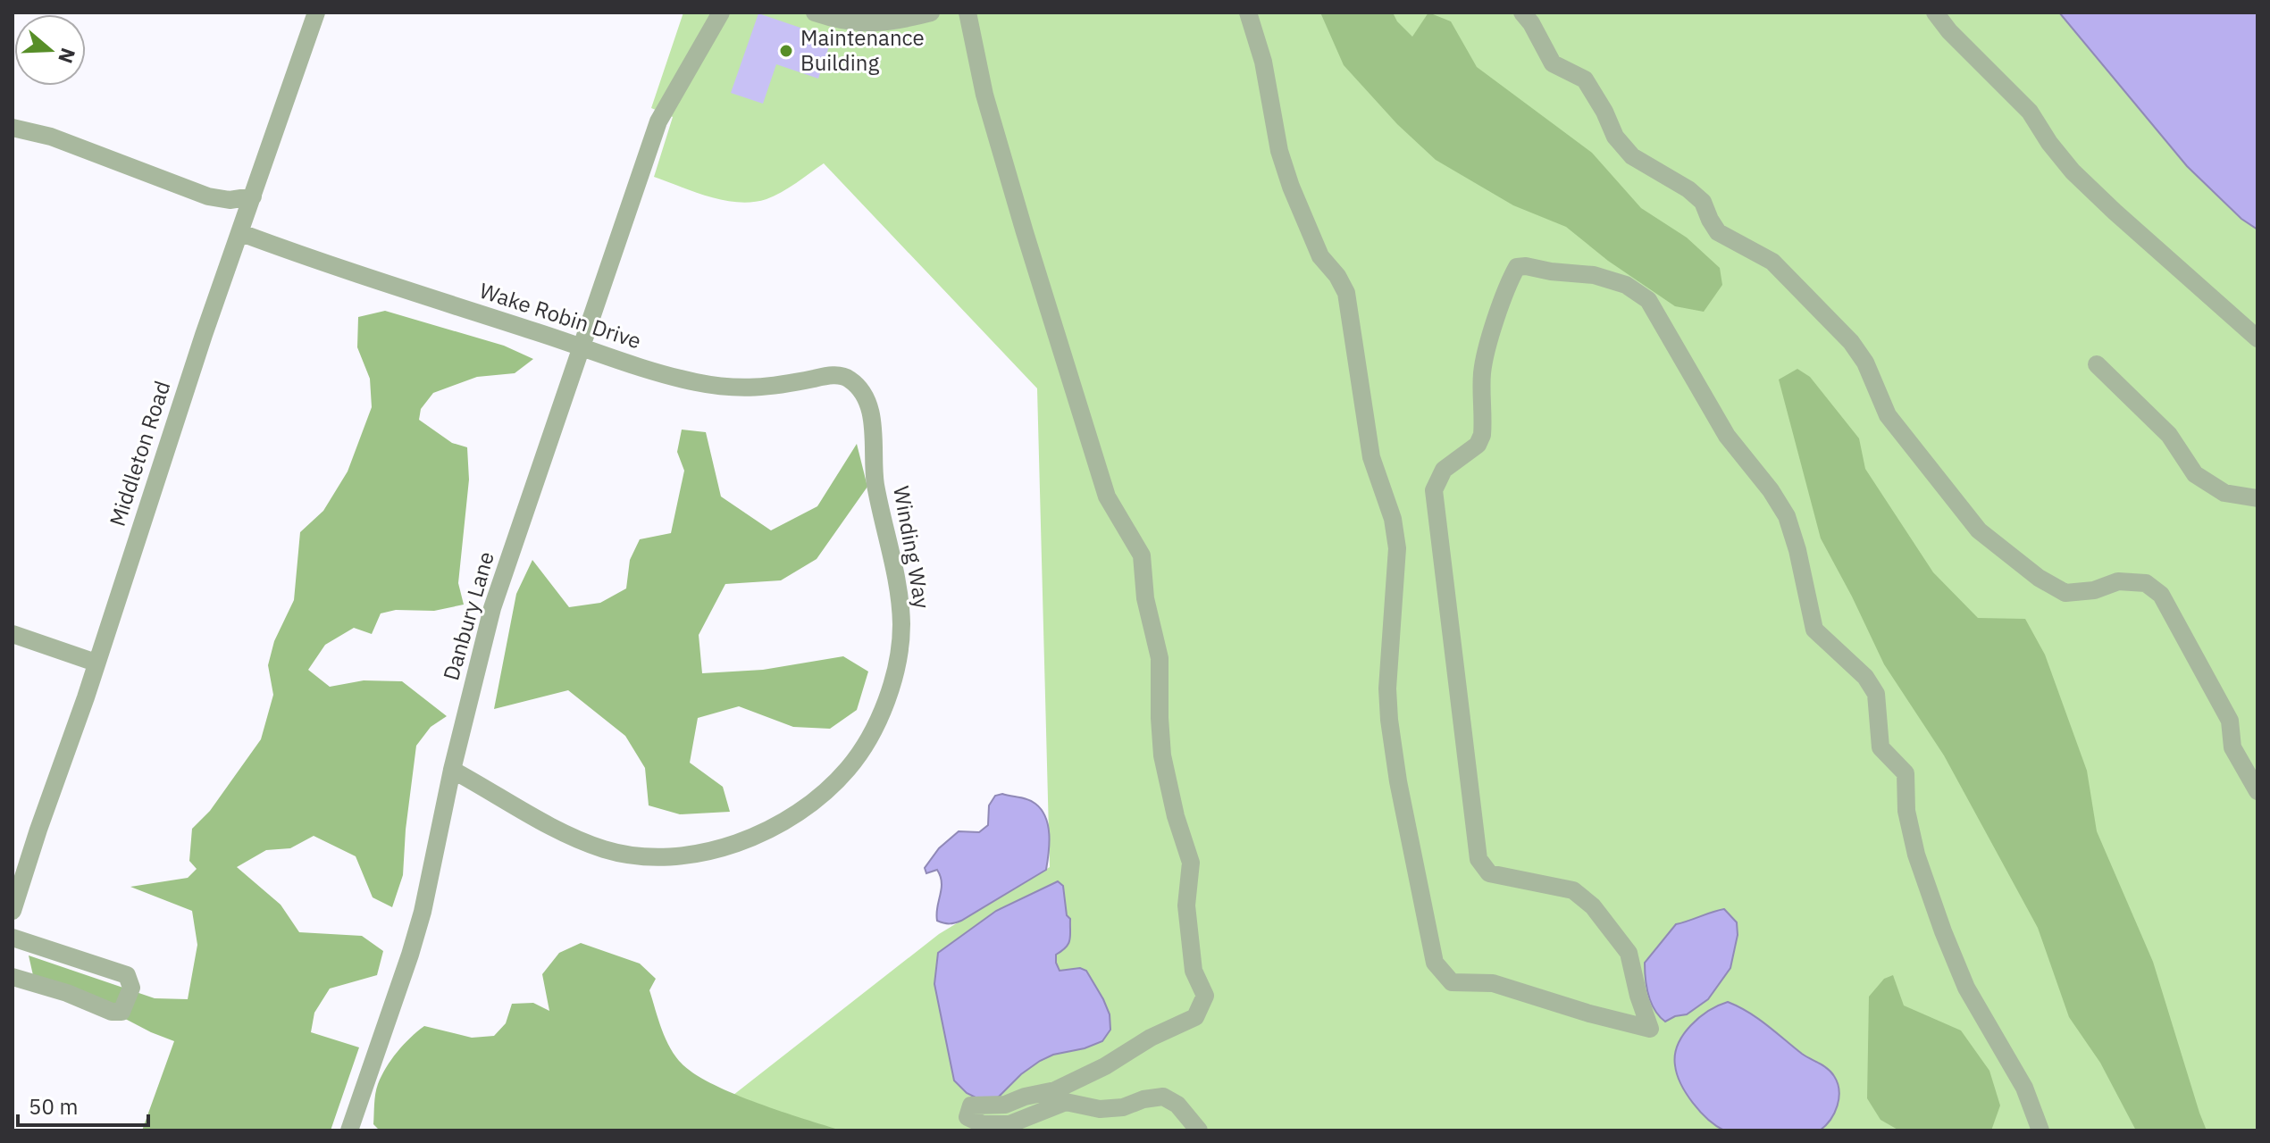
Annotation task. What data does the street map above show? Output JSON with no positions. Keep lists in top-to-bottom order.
{
  "streets": {
    "street": [
      "Wake Robin Drive",
      "Middleton Road",
      "Winding Way",
      "Danbury Lane"
    ]
  },
  "crossings": [
    ["Wake Robin Drive", "Middleton Road"],
    ["Wake Robin Drive", "Winding Way"],
    ["Wake Robin Drive", "Danbury Lane"],
    ["Winding Way", "Danbury Lane"]
  ],
  "places": ["Maintenance Building"],
  "scale_bar": "50 m",
  "north": "right"
}
